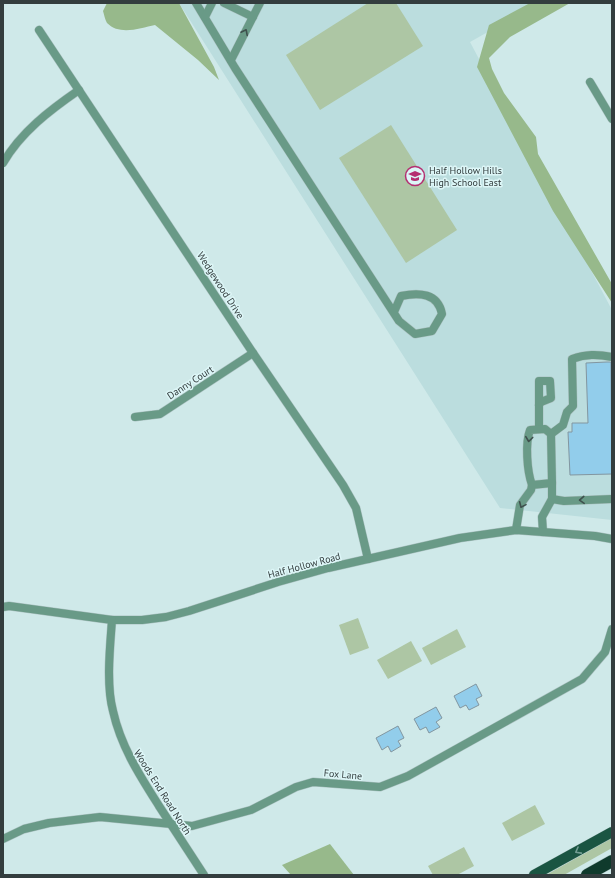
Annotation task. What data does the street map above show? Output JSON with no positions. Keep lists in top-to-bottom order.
{
  "streets": {
    "street": [
      "Wedgewood Drive",
      "Danny Court",
      "Half Hollow Road",
      "Fox Lane",
      "Woods End Road North"
    ]
  },
  "crossings": [
    ["Wedgewood Drive", "Danny Court"],
    ["Wedgewood Drive", "Half Hollow Road"],
    ["Half Hollow Road", "Woods End Road North"],
    ["Fox Lane", "Woods End Road North"]
  ],
  "places": {
    "school or university": ["Half Hollow Hills High School East"]
  }
}
